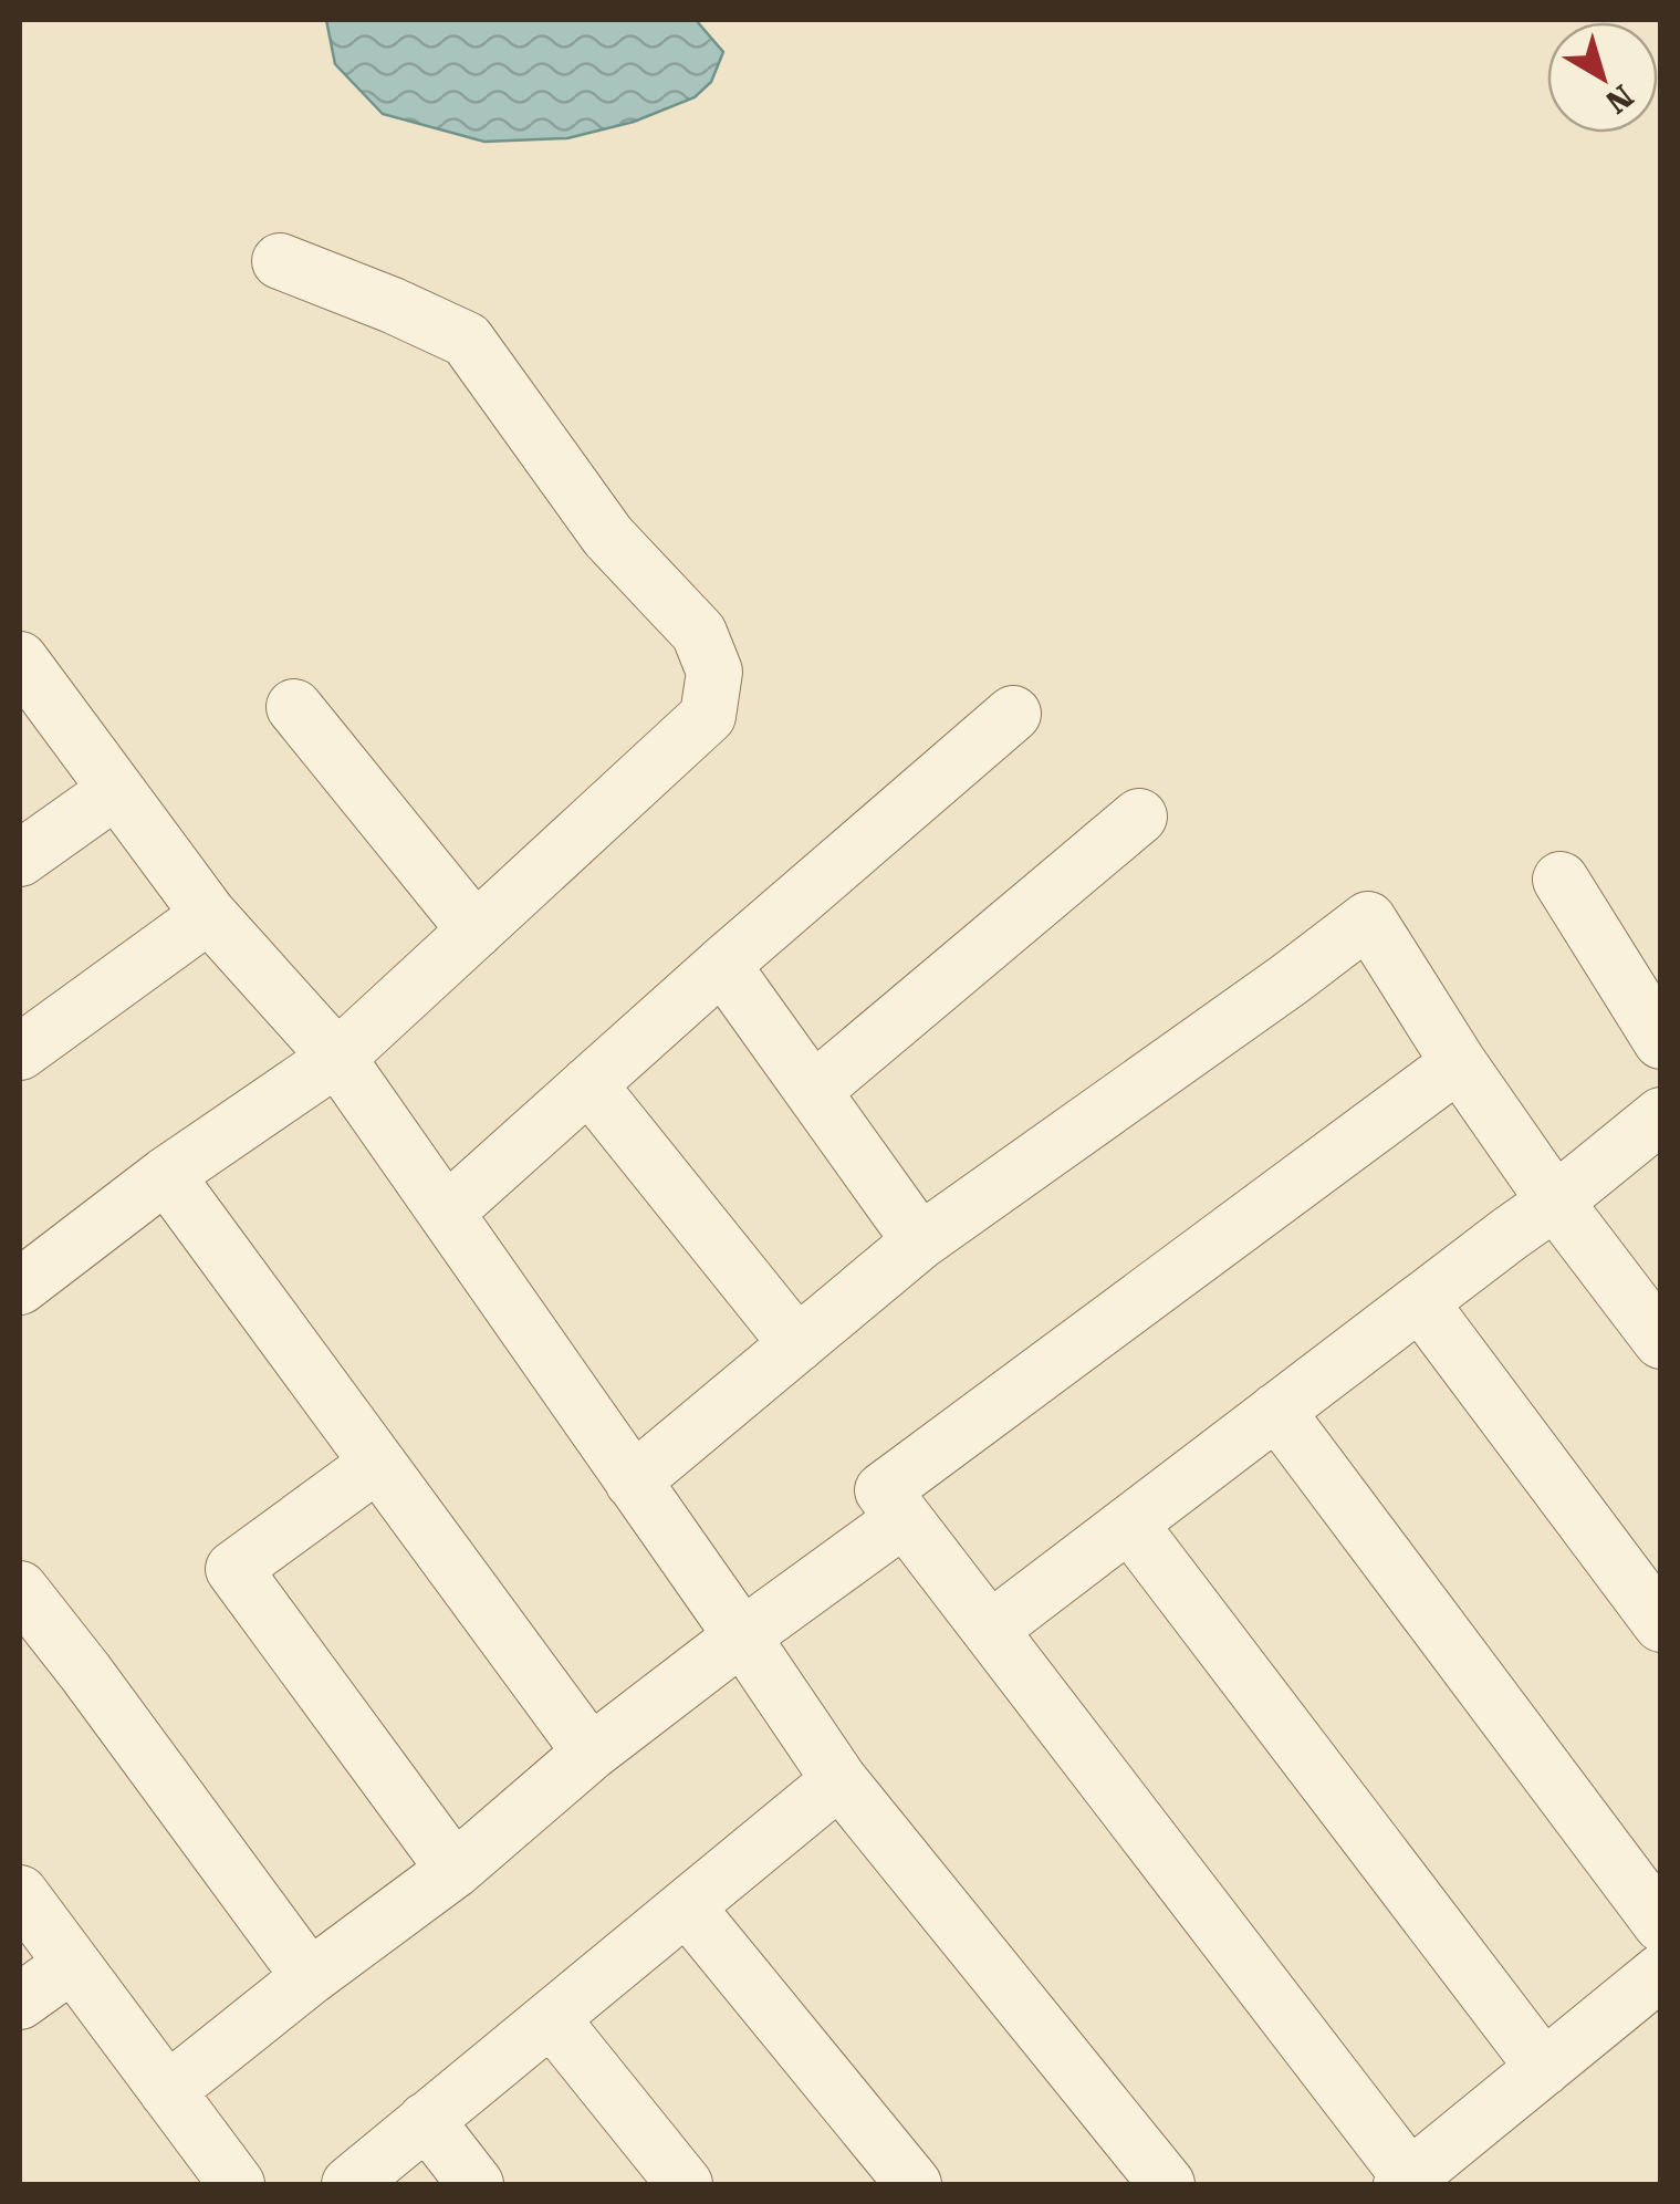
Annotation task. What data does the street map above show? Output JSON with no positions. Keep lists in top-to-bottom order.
{
  "north": "bottom right"
}
